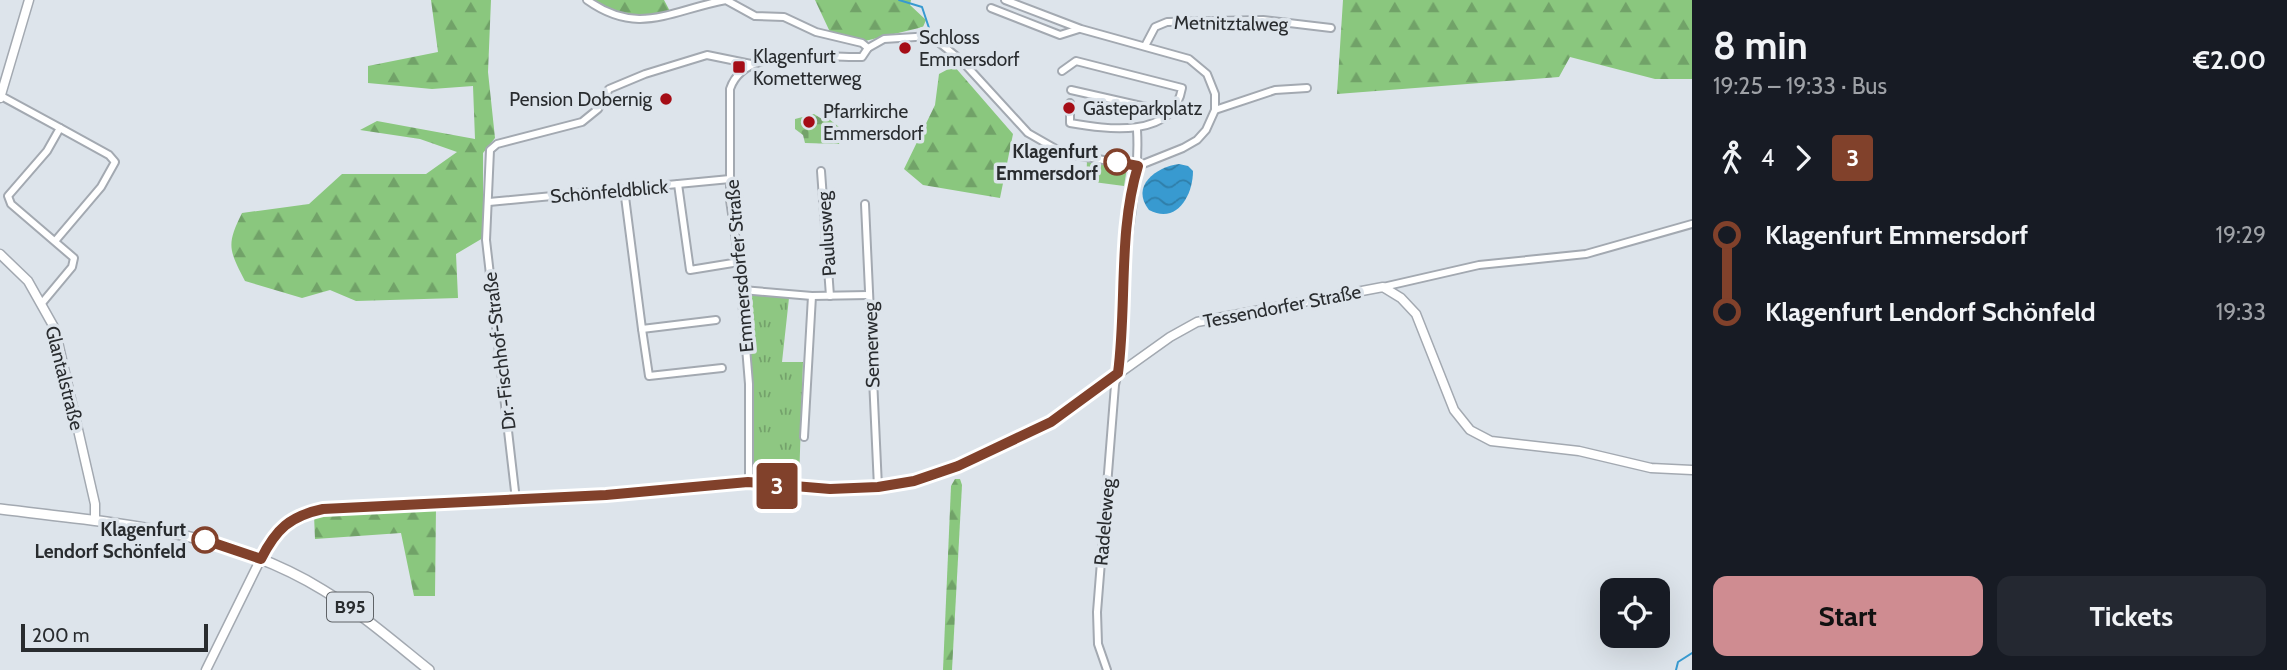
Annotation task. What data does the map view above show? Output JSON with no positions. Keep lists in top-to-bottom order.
{
  "streets": {
    "main road": ["B95"],
    "street": [
      "Metnitztalweg",
      "Schönfeldblick",
      "Paulusweg",
      "Emmersdorfer Straße",
      "Tessendorfer Straße",
      "Semerweg",
      "Dr.-Fischhof-Straße",
      "Glantalstraße",
      "Radeleweg"
    ]
  },
  "crossings": [
    ["Schönfeldblick", "Emmersdorfer Straße"],
    ["Schönfeldblick", "Dr.-Fischhof-Straße"],
    ["Emmersdorfer Straße", "Tessendorfer Straße"],
    ["Emmersdorfer Straße", "Dr.-Fischhof-Straße"],
    ["Tessendorfer Straße", "Semerweg"],
    ["Tessendorfer Straße", "Dr.-Fischhof-Straße"],
    ["Tessendorfer Straße", "Radeleweg"],
    ["Tessendorfer Straße", "B95"],
    ["Glantalstraße", "B95"]
  ],
  "places": {
    "other": [
      "Schloss Emmersdorf",
      "Pension Dobernig",
      "Gästeparkplatz",
      "Pfarrkirche Emmersdorf",
      "Klagenfurt Emmersdorf",
      "Klagenfurt Lendorf Schönfeld"
    ],
    "transit": ["Klagenfurt Kometterweg"]
  },
  "lines": ["bus line 3"],
  "scale_bar": "200 m",
  "page": {
    "on_map": "3",
    "heading": ["8 min", "19:25 – 19:33 · Bus", "€2.00"],
    "legs": ["4", "3"],
    "list": [
      {
        "name": "Klagenfurt Emmersdorf",
        "value": "19:29"
      },
      {
        "name": "Klagenfurt Lendorf Schönfeld",
        "value": "19:33"
      }
    ],
    "buttons": ["Start", "Tickets"],
    "scale": "200 m"
  }
}
